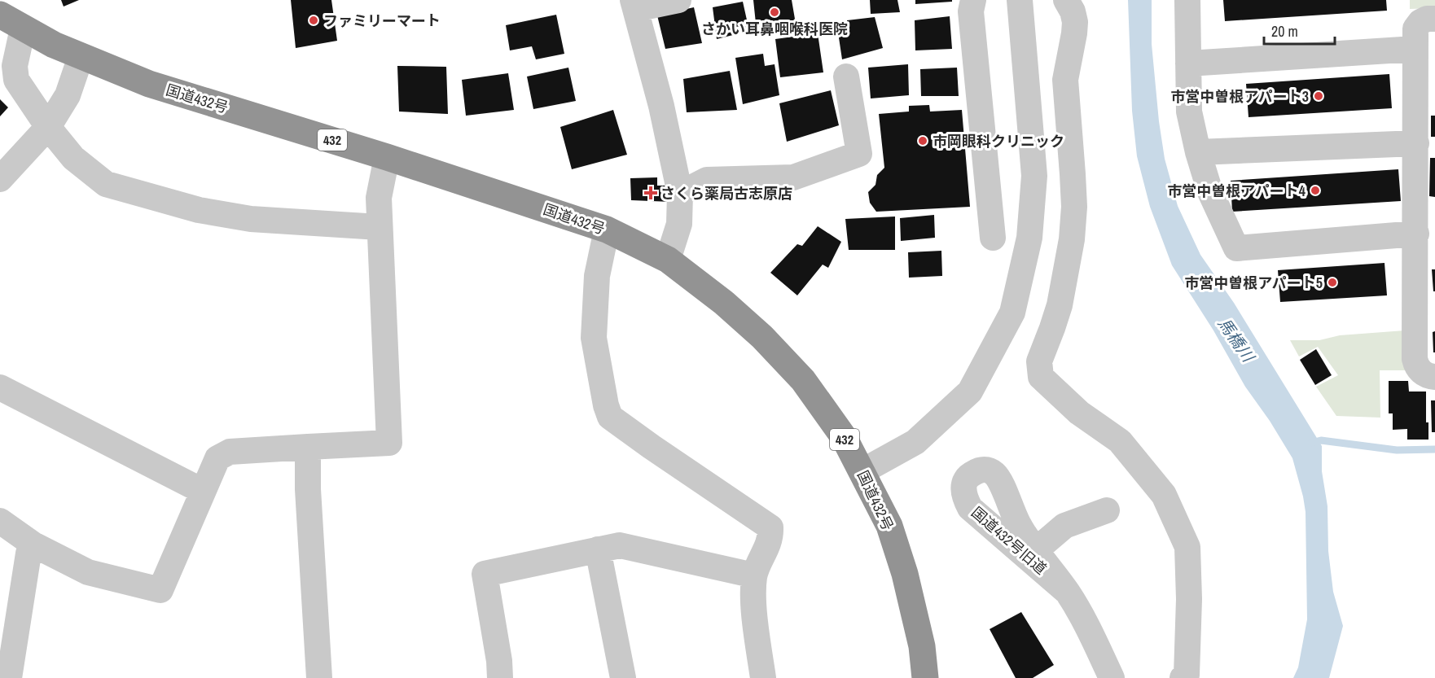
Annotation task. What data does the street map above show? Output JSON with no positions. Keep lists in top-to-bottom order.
{
  "streets": {
    "highway": ["国道432号", "432"],
    "street": ["国道432号旧道"]
  },
  "water": ["馬橋川"],
  "places": {
    "other": [
      "さかい耳鼻咽喉科医院",
      "ファミリーマート",
      "市営中曽根アパート3",
      "市岡眼科クリニック",
      "市営中曽根アパート4",
      "市営中曽根アパート5"
    ],
    "health": ["さくら薬局古志原店"]
  },
  "scale_bar": "20 m"
}
